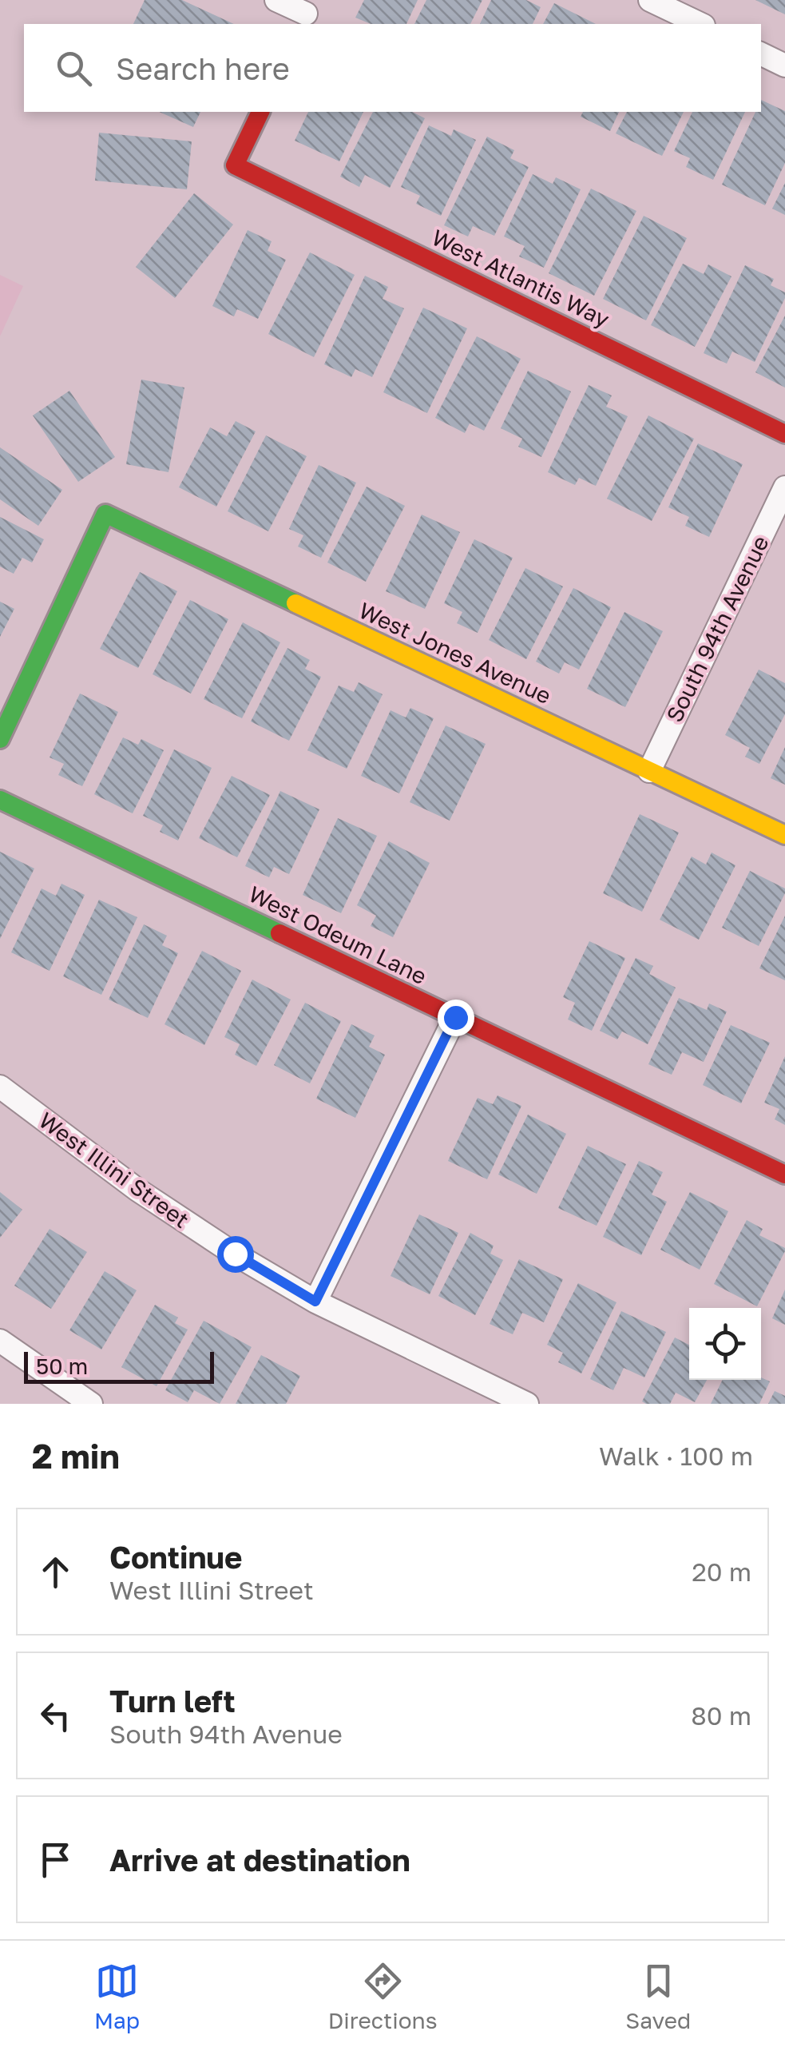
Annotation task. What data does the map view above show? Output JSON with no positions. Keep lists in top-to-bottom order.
{
  "streets": {
    "street": [
      "West Atlantis Way",
      "South 94th Avenue",
      "West Jones Avenue",
      "West Odeum Lane",
      "West Illini Street"
    ]
  },
  "crossings": [
    ["South 94th Avenue", "West Jones Avenue"]
  ],
  "scale_bar": "50 m",
  "page": {
    "search": "Search here",
    "scale": "50 m",
    "heading": ["2 min", "Walk · 100 m"],
    "list": [
      ["Continue", "West Illini Street", "20 m"],
      ["Turn left", "South 94th Avenue", "80 m"],
      "Arrive at destination"
    ],
    "nav": ["Map", "Directions", "Saved"]
  }
}
